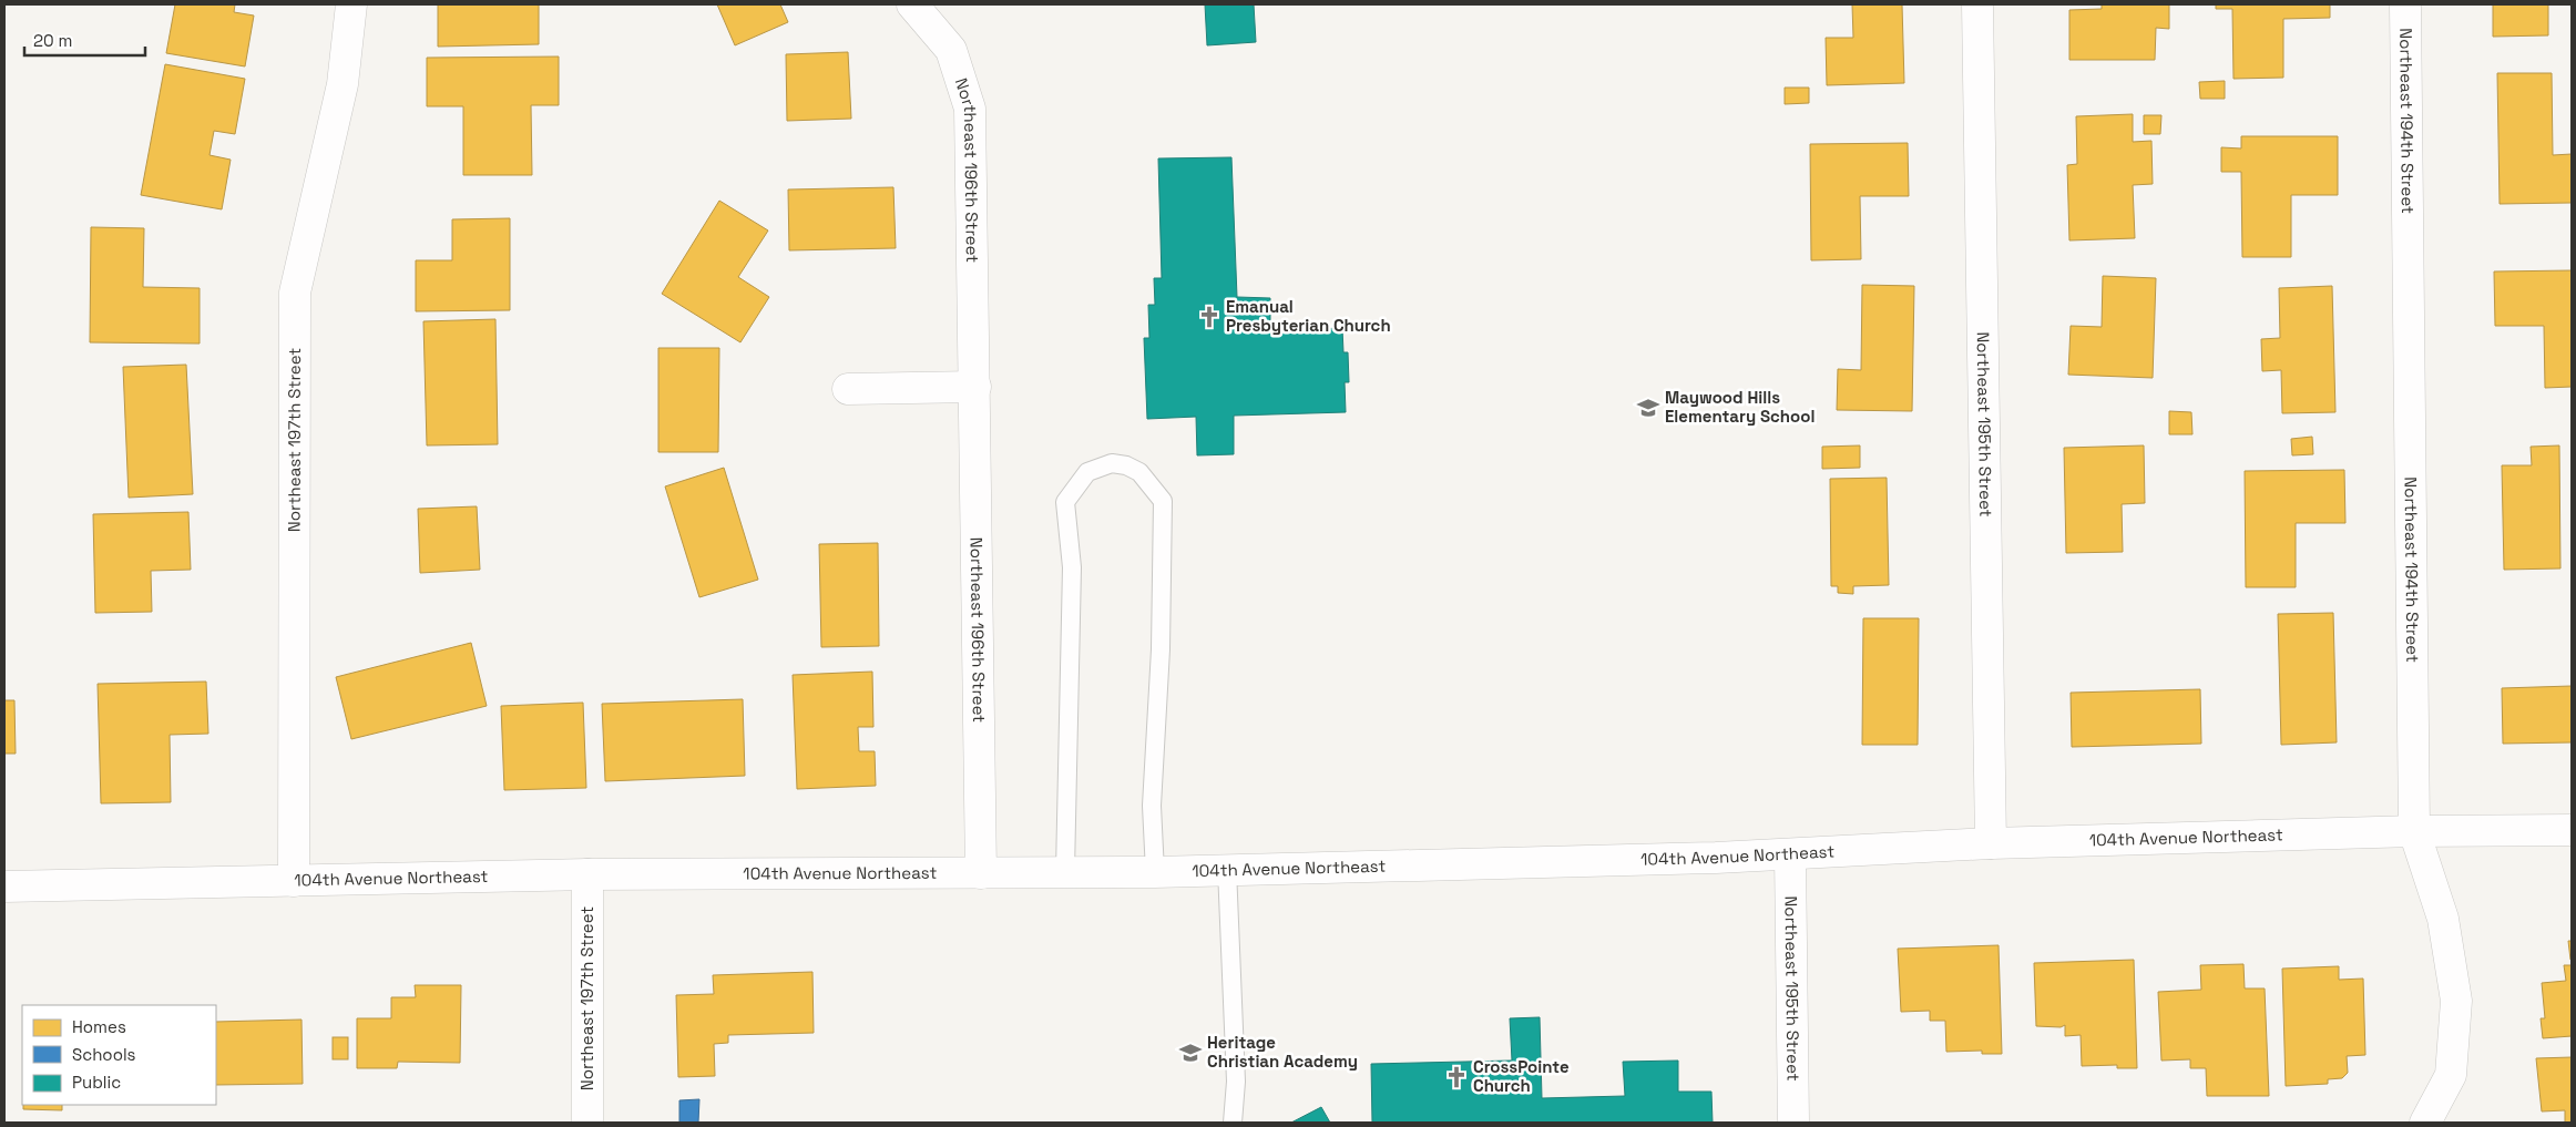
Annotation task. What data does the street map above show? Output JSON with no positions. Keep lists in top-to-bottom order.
{
  "streets": {
    "street": [
      "Northeast 194th Street",
      "Northeast 196th Street",
      "Northeast 195th Street",
      "Northeast 197th Street",
      "104th Avenue Northeast"
    ]
  },
  "crossings": [
    ["Northeast 194th Street", "104th Avenue Northeast"],
    ["Northeast 196th Street", "104th Avenue Northeast"],
    ["Northeast 195th Street", "104th Avenue Northeast"],
    ["Northeast 197th Street", "104th Avenue Northeast"]
  ],
  "places": {
    "church": ["Emanual Presbyterian Church", "CrossPointe Church"],
    "school or university": ["Maywood Hills Elementary School", "Heritage Christian Academy"]
  },
  "legend": ["Homes", "Schools", "Public"],
  "scale_bar": "20 m"
}
